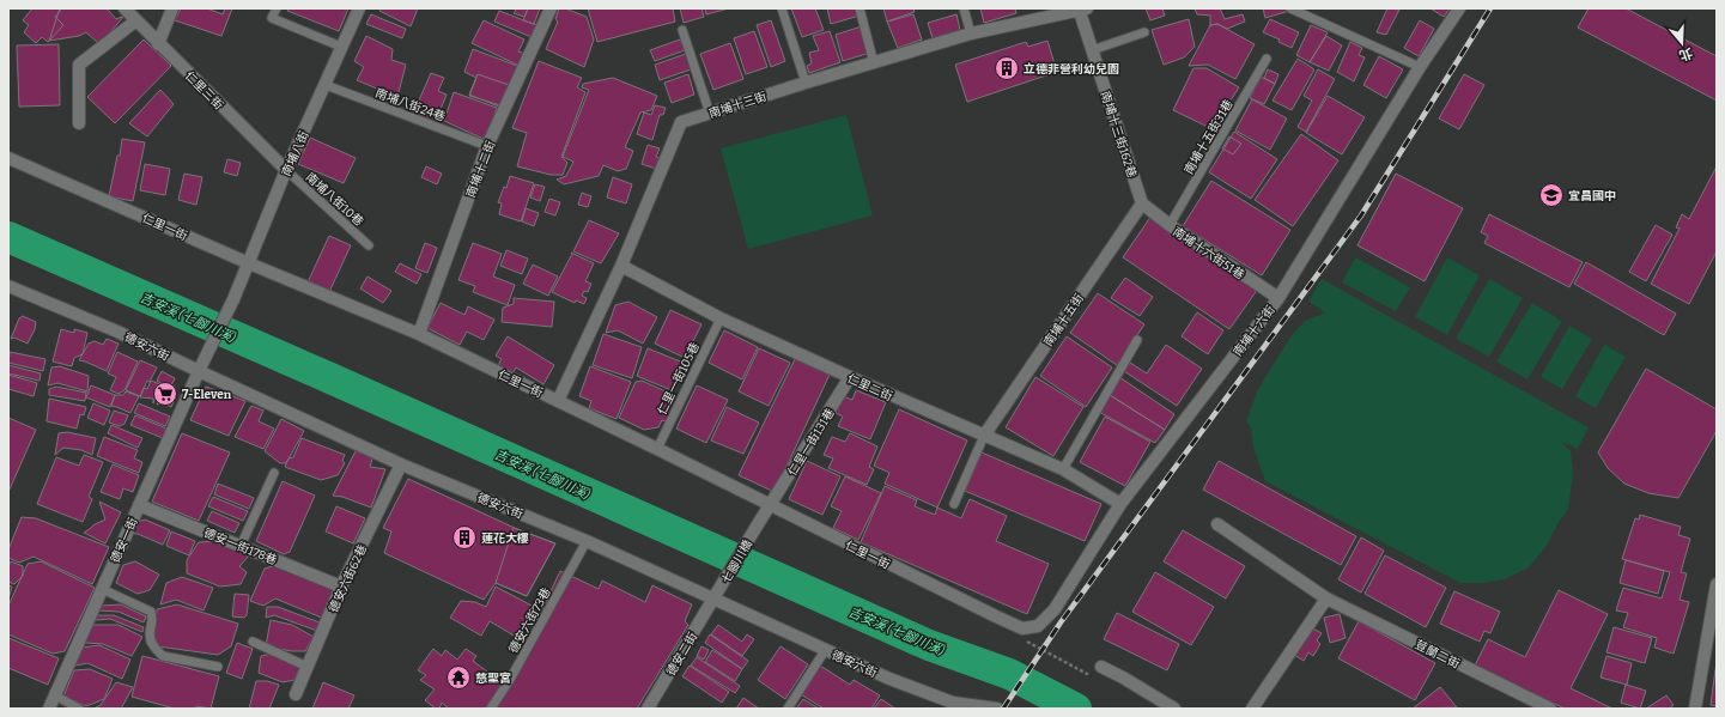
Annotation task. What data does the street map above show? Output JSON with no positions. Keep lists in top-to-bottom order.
{
  "streets": {
    "street": [
      "仁里三街",
      "南埔十三街",
      "南埔十三街162巷",
      "南埔八街",
      "南埔十二街",
      "仁里一街",
      "南埔十六街51巷",
      "南埔十五街",
      "南埔十六街",
      "德安六街",
      "仁里二街",
      "仁里一街131巷",
      "德安一街",
      "德安一街178巷",
      "七腳川橋",
      "德安六街62巷",
      "德安二街",
      "荳蘭二街"
    ],
    "lane": [
      "南埔八街24巷",
      "南埔十五街31巷",
      "南埔八街10巷",
      "仁里一街105巷",
      "德安六街73巷"
    ]
  },
  "crossings": [
    ["仁里三街", "南埔八街"],
    ["仁里三街", "南埔八街10巷"],
    ["南埔八街24巷", "南埔八街"],
    ["南埔八街24巷", "南埔十二街"],
    ["南埔十三街", "南埔十三街162巷"],
    ["南埔十三街", "仁里一街"],
    ["南埔十三街", "仁里二街"],
    ["南埔十三街162巷", "南埔十六街51巷"],
    ["南埔十三街162巷", "南埔十五街"],
    ["南埔十五街31巷", "南埔十六街51巷"],
    ["南埔八街", "南埔八街10巷"],
    ["南埔八街", "仁里一街"],
    ["南埔八街", "德安一街"],
    ["南埔十二街", "仁里一街"],
    ["仁里一街", "南埔十六街"],
    ["仁里一街", "仁里一街105巷"],
    ["仁里一街", "仁里一街131巷"],
    ["南埔十六街51巷", "南埔十五街"],
    ["南埔十六街51巷", "南埔十六街"],
    ["南埔十五街", "仁里二街"],
    ["南埔十六街", "仁里二街"],
    ["德安六街", "德安一街"],
    ["德安六街", "七腳川橋"],
    ["德安六街", "德安六街62巷"],
    ["德安六街", "德安六街73巷"],
    ["德安六街", "德安二街"],
    ["仁里一街105巷", "仁里二街"],
    ["仁里二街", "仁里一街131巷"],
    ["仁里一街131巷", "七腳川橋"],
    ["德安一街", "德安一街178巷"],
    ["德安一街178巷", "德安六街62巷"],
    ["七腳川橋", "德安二街"]
  ],
  "water": ["吉安溪 (七腳川溪)"],
  "places": {
    "building": ["立德非營利幼兒園", "蓮花大樓"],
    "school or university": ["宜昌國中"],
    "supermarket": ["7-Eleven"],
    "temple": ["慈聖宮"]
  },
  "north": "bottom"
}
